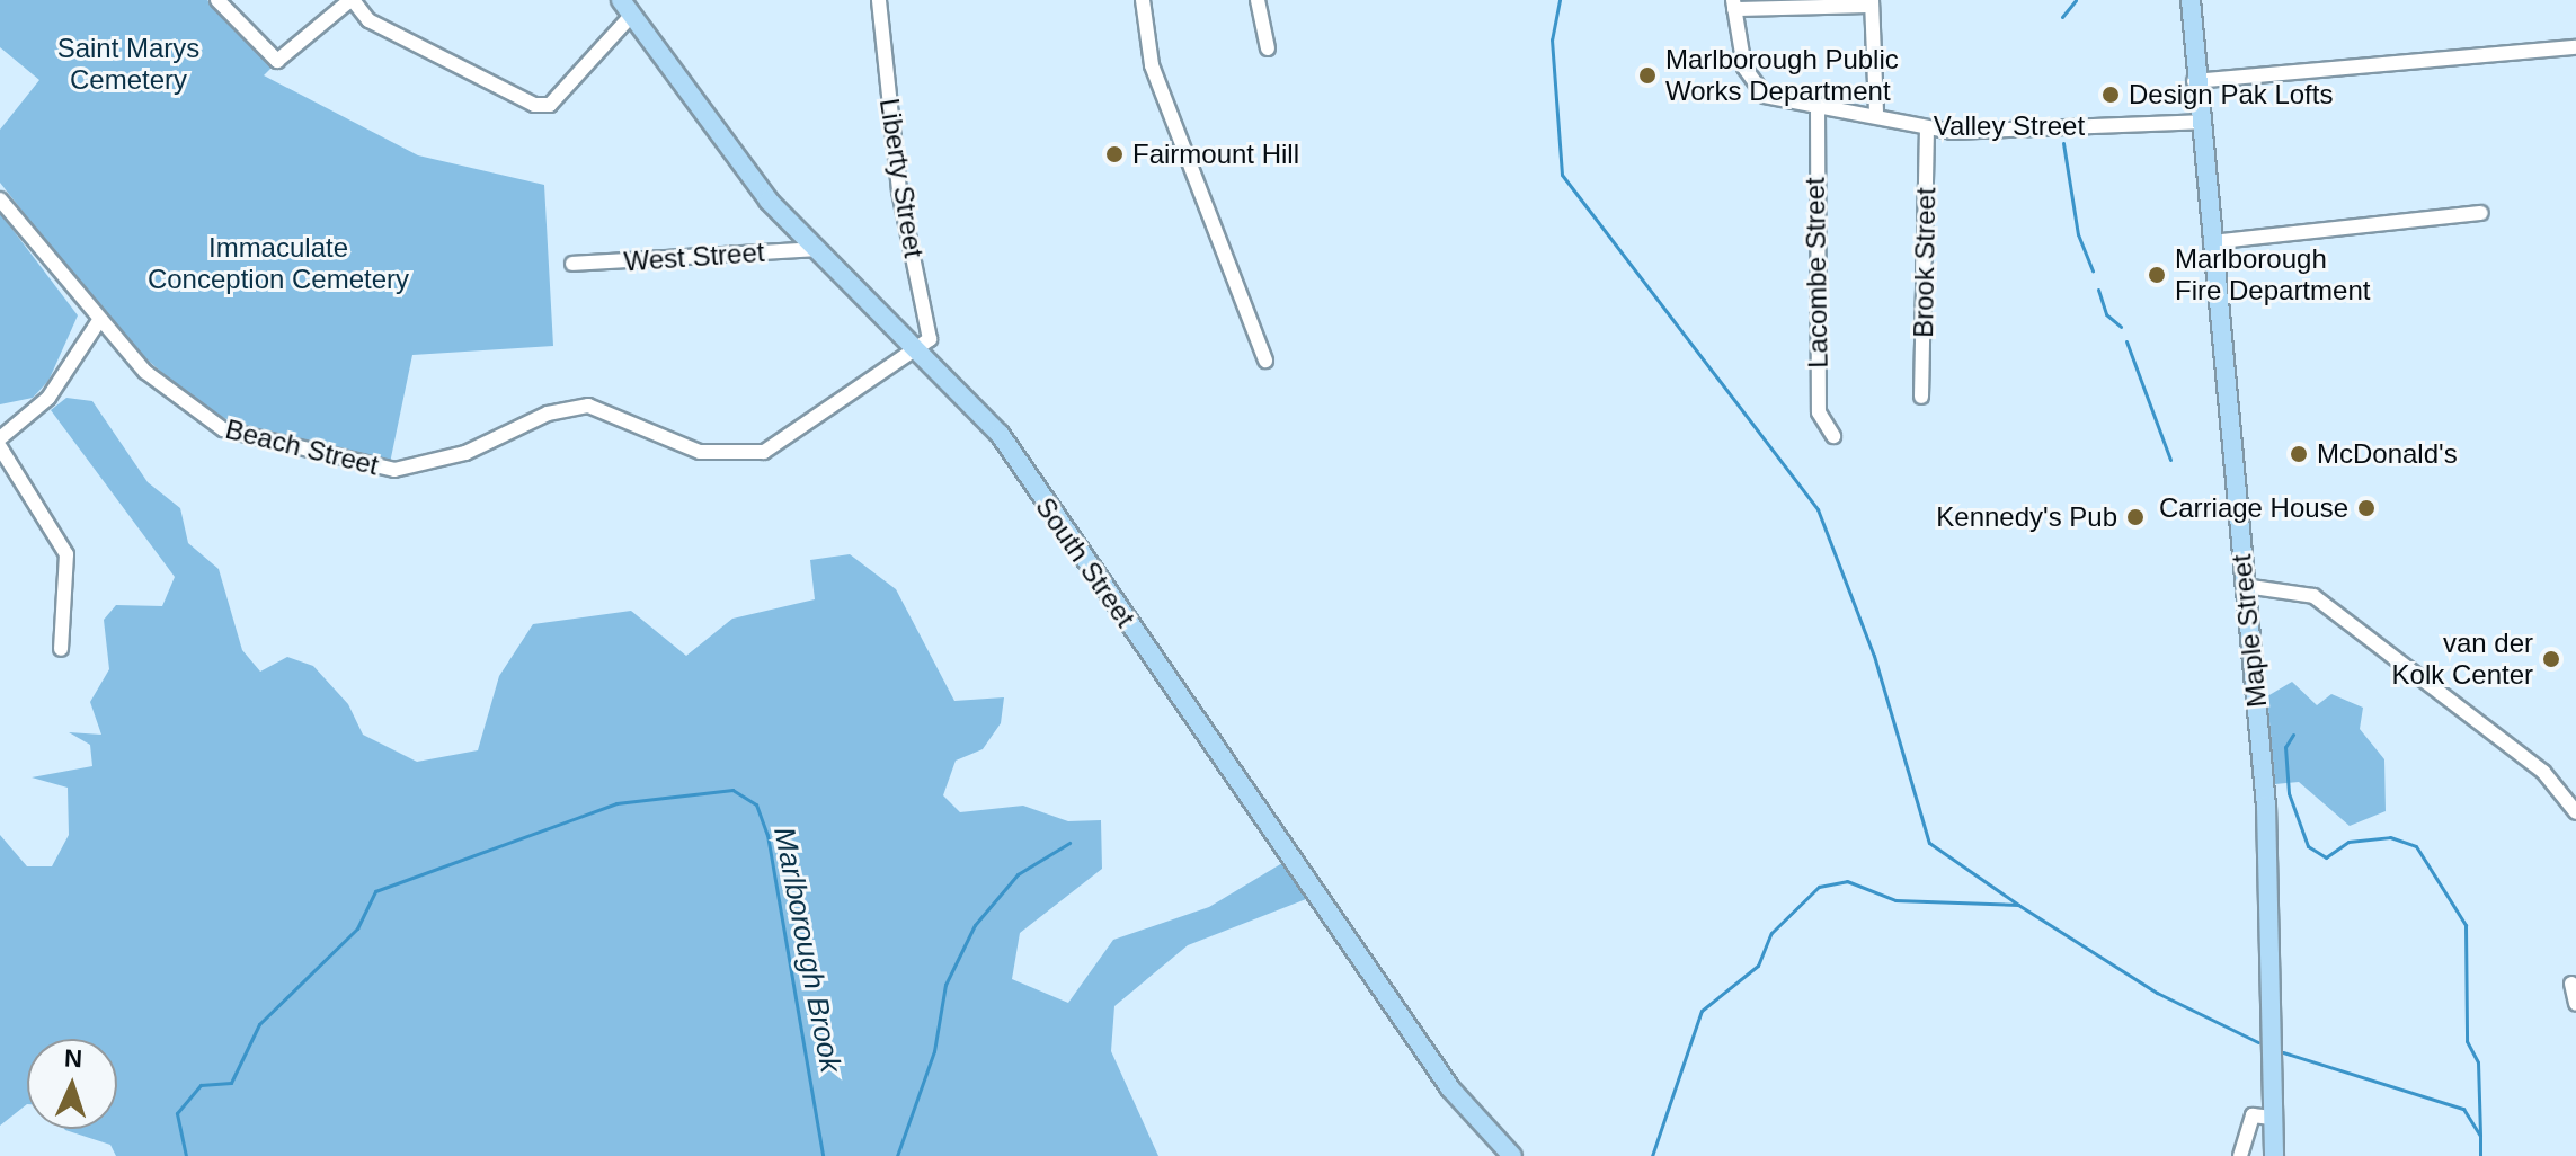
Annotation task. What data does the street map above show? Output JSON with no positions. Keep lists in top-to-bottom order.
{
  "streets": {
    "main road": ["South Street", "Maple Street"],
    "street": [
      "Valley Street",
      "Liberty Street",
      "West Street",
      "Brook Street",
      "Lacombe Street",
      "Beach Street"
    ]
  },
  "crossings": [
    ["Valley Street", "Brook Street"],
    ["Valley Street", "Lacombe Street"],
    ["Valley Street", "Maple Street"],
    ["Liberty Street", "Beach Street"],
    ["Liberty Street", "South Street"],
    ["West Street", "South Street"],
    ["Beach Street", "South Street"]
  ],
  "water": ["Marlborough Brook"],
  "parks": ["Saint Marys Cemetery", "Immaculate Conception Cemetery"],
  "places": [
    "Marlborough Public Works Department",
    "Design Pak Lofts",
    "Fairmount Hill",
    "Marlborough Fire Department",
    "McDonald's",
    "Carriage House",
    "Kennedy's Pub",
    "van der Kolk Center"
  ],
  "north": "top"
}
